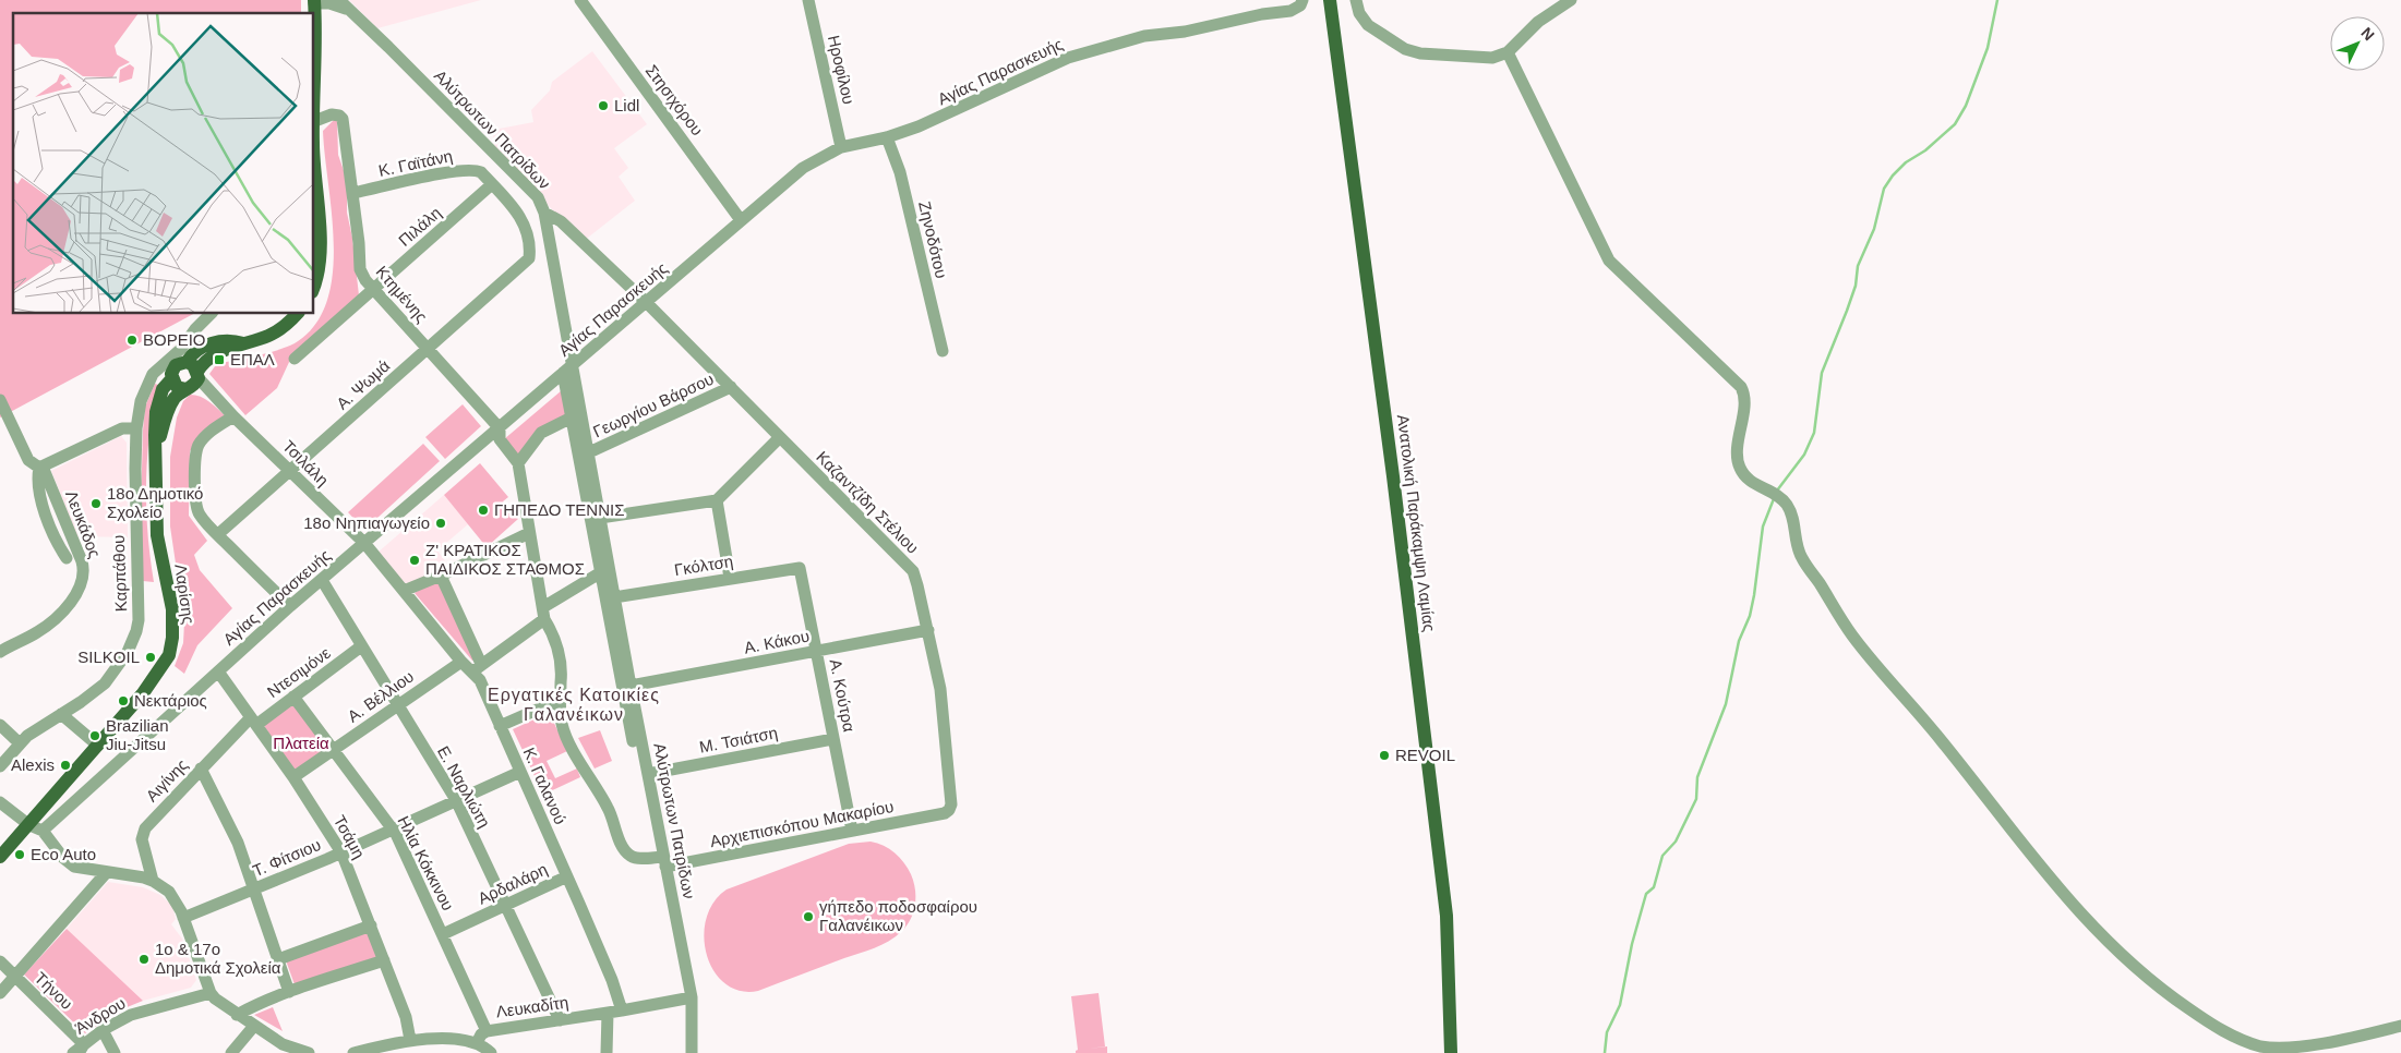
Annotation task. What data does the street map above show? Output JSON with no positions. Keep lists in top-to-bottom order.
{
  "streets": {
    "main road": ["Ανατολική Παράκαμψη Λαμίας", "Λαρίσης"],
    "street": [
      "Ηροφίλου",
      "Αγίας Παρασκευής",
      "Στησιχόρου",
      "Αλύτρωτων Πατρίδων",
      "Κ. Γαϊτάνη",
      "Πιλάλη",
      "Ζηνοδότου",
      "Κτημένης",
      "Α. Ψωμά",
      "Γεωργίου Βάρσου",
      "Τσιλάλη",
      "Καζαντζίδη Στέλιου",
      "Λευκάδος",
      "Γκόλτση",
      "Καρπάθου",
      "Α. Κάκου",
      "Ντεσιμόνε",
      "Α. Κούτρα",
      "Α. Βέλλιου",
      "Μ. Τσιάτση",
      "Αιγίνης",
      "Κ. Γαλανού",
      "Ε. Ναρλιώτη",
      "Αρχιεπισκόπου Μακαρίου",
      "Τσάμη",
      "Τ. Φίτσιου",
      "Ηλία Κόκκινου",
      "Αρδαλάρη",
      "Τήνου",
      "Λευκαδίτη",
      "Άνδρου"
    ]
  },
  "crossings": [
    ["Ηροφίλου", "Αγίας Παρασκευής"],
    ["Αγίας Παρασκευής", "Στησιχόρου"],
    ["Αγίας Παρασκευής", "Αλύτρωτων Πατρίδων"],
    ["Αγίας Παρασκευής", "Ζηνοδότου"],
    ["Αγίας Παρασκευής", "Κτημένης"],
    ["Αγίας Παρασκευής", "Τσιλάλη"],
    ["Αγίας Παρασκευής", "Καζαντζίδη Στέλιου"],
    ["Αγίας Παρασκευής", "Κ. Γαλανού"],
    ["Αγίας Παρασκευής", "Ε. Ναρλιώτη"],
    ["Αγίας Παρασκευής", "Τσάμη"],
    ["Αλύτρωτων Πατρίδων", "Γεωργίου Βάρσου"],
    ["Αλύτρωτων Πατρίδων", "Καζαντζίδη Στέλιου"],
    ["Αλύτρωτων Πατρίδων", "Γκόλτση"],
    ["Αλύτρωτων Πατρίδων", "Α. Κάκου"],
    ["Αλύτρωτων Πατρίδων", "Μ. Τσιάτση"],
    ["Αλύτρωτων Πατρίδων", "Αρχιεπισκόπου Μακαρίου"],
    ["Αλύτρωτων Πατρίδων", "Λευκαδίτη"],
    ["Κ. Γαϊτάνη", "Πιλάλη"],
    ["Κ. Γαϊτάνη", "Κτημένης"],
    ["Κ. Γαϊτάνη", "Α. Ψωμά"],
    ["Πιλάλη", "Κτημένης"],
    ["Κτημένης", "Α. Ψωμά"],
    ["Κτημένης", "Αρχιεπισκόπου Μακαρίου"],
    ["Α. Ψωμά", "Τσιλάλη"],
    ["Γεωργίου Βάρσου", "Καζαντζίδη Στέλιου"],
    ["Τσιλάλη", "Λαρίσης"],
    ["Τσιλάλη", "Κ. Γαλανού"],
    ["Καζαντζίδη Στέλιου", "Α. Κάκου"],
    ["Καζαντζίδη Στέλιου", "Αρχιεπισκόπου Μακαρίου"],
    ["Γκόλτση", "Α. Κούτρα"],
    ["Καρπάθου", "Λαρίσης"],
    ["Α. Κάκου", "Α. Κούτρα"],
    ["Ντεσιμόνε", "Αιγίνης"],
    ["Ντεσιμόνε", "Ε. Ναρλιώτη"],
    ["Ντεσιμόνε", "Τσάμη"],
    ["Ντεσιμόνε", "Ηλία Κόκκινου"],
    ["Α. Κούτρα", "Μ. Τσιάτση"],
    ["Α. Κούτρα", "Αρχιεπισκόπου Μακαρίου"],
    ["Α. Βέλλιου", "Κ. Γαλανού"],
    ["Α. Βέλλιου", "Ε. Ναρλιώτη"],
    ["Α. Βέλλιου", "Τσάμη"],
    ["Α. Βέλλιου", "Ηλία Κόκκινου"],
    ["Αιγίνης", "Τσάμη"],
    ["Κ. Γαλανού", "Τ. Φίτσιου"],
    ["Κ. Γαλανού", "Αρδαλάρη"],
    ["Κ. Γαλανού", "Λευκαδίτη"],
    ["Ε. Ναρλιώτη", "Τ. Φίτσιου"],
    ["Ε. Ναρλιώτη", "Αρδαλάρη"],
    ["Ε. Ναρλιώτη", "Λευκαδίτη"],
    ["Τσάμη", "Τ. Φίτσιου"],
    ["Τσάμη", "Λευκαδίτη"],
    ["Τ. Φίτσιου", "Ηλία Κόκκινου"],
    ["Ηλία Κόκκινου", "Αρδαλάρη"],
    ["Ηλία Κόκκινου", "Λευκαδίτη"],
    ["Τήνου", "Άνδρου"]
  ],
  "districts": ["Εργατικές Κατοικίες Γαλανέικων"],
  "parks": ["Πλατεία"],
  "places": {
    "other": [
      "Lidl",
      "ΒΟΡΕΙΟ",
      "18ο Δημοτικό Σχολείο",
      "ΓΗΠΕΔΟ ΤΕΝΝΙΣ",
      "18ο Νηπιαγωγείο",
      "Ζ' ΚΡΑΤΙΚΟΣ ΠΑΙΔΙΚΟΣ ΣΤΑΘΜΟΣ",
      "SILKOIL",
      "Νεκτάριος",
      "Brazilian Jiu-Jitsu",
      "REVOIL",
      "Alexis",
      "Eco Auto",
      "γήπεδο ποδοσφαίρου Γαλανέικων",
      "1ο & 17ο Δημοτικά Σχολεία"
    ],
    "transit": ["ΕΠΑΛ"]
  },
  "north": "top right"
}
